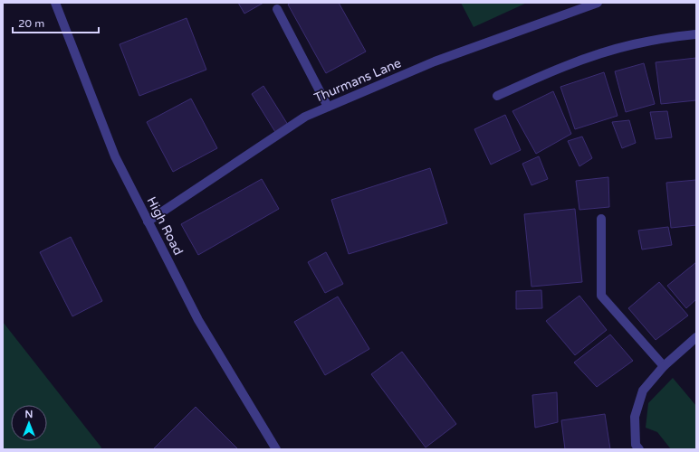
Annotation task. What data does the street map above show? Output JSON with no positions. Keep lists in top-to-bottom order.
{
  "streets": {
    "street": ["Thurmans Lane", "High Road"]
  },
  "crossings": [
    ["Thurmans Lane", "High Road"]
  ],
  "scale_bar": "20 m",
  "north": "top"
}
